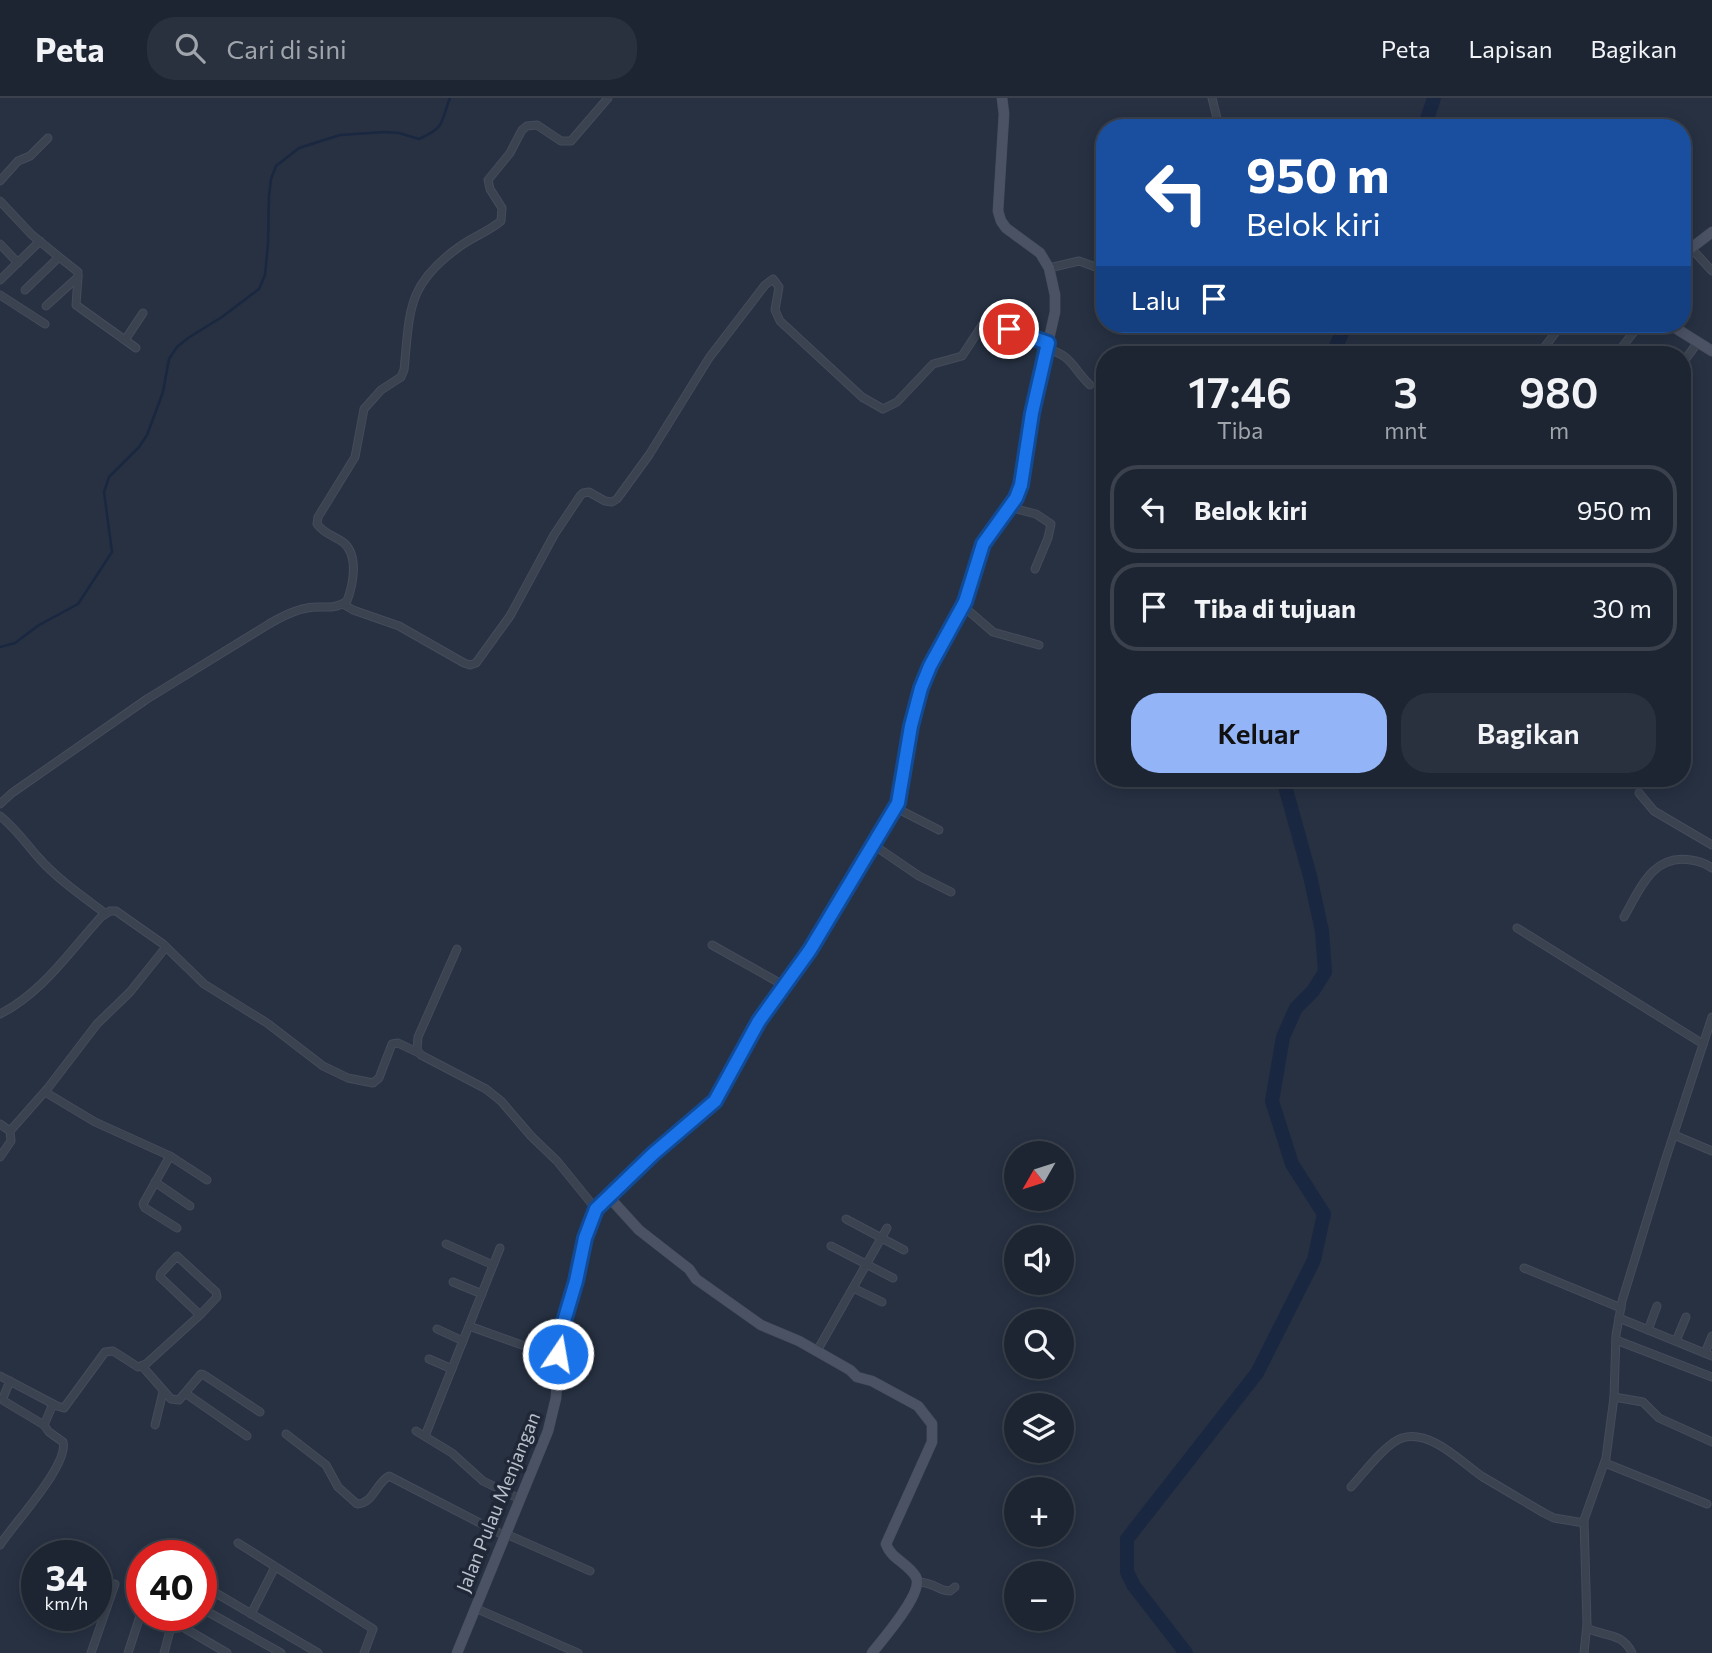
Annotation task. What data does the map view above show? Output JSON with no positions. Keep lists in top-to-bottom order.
{
  "streets": {
    "street": ["Jalan Pulau Menjangan"]
  },
  "north": "bottom left",
  "page": {
    "header": "Peta",
    "search": "Cari di sini",
    "nav": ["Peta", "Lapisan", "Bagikan"],
    "turn": ["950 m", "Belok kiri"],
    "then": "Lalu",
    "eta": [
      "17:46",
      "Tiba",
      "3",
      "mnt",
      "980",
      "m"
    ],
    "list": [
      {
        "name": "Belok kiri",
        "value": "950 m"
      },
      {
        "name": "Tiba di tujuan",
        "value": "30 m"
      }
    ],
    "buttons": ["Keluar", "Bagikan"],
    "map_buttons": ["+", "−"],
    "speed": "34 km/h",
    "limit": "40"
  }
}
